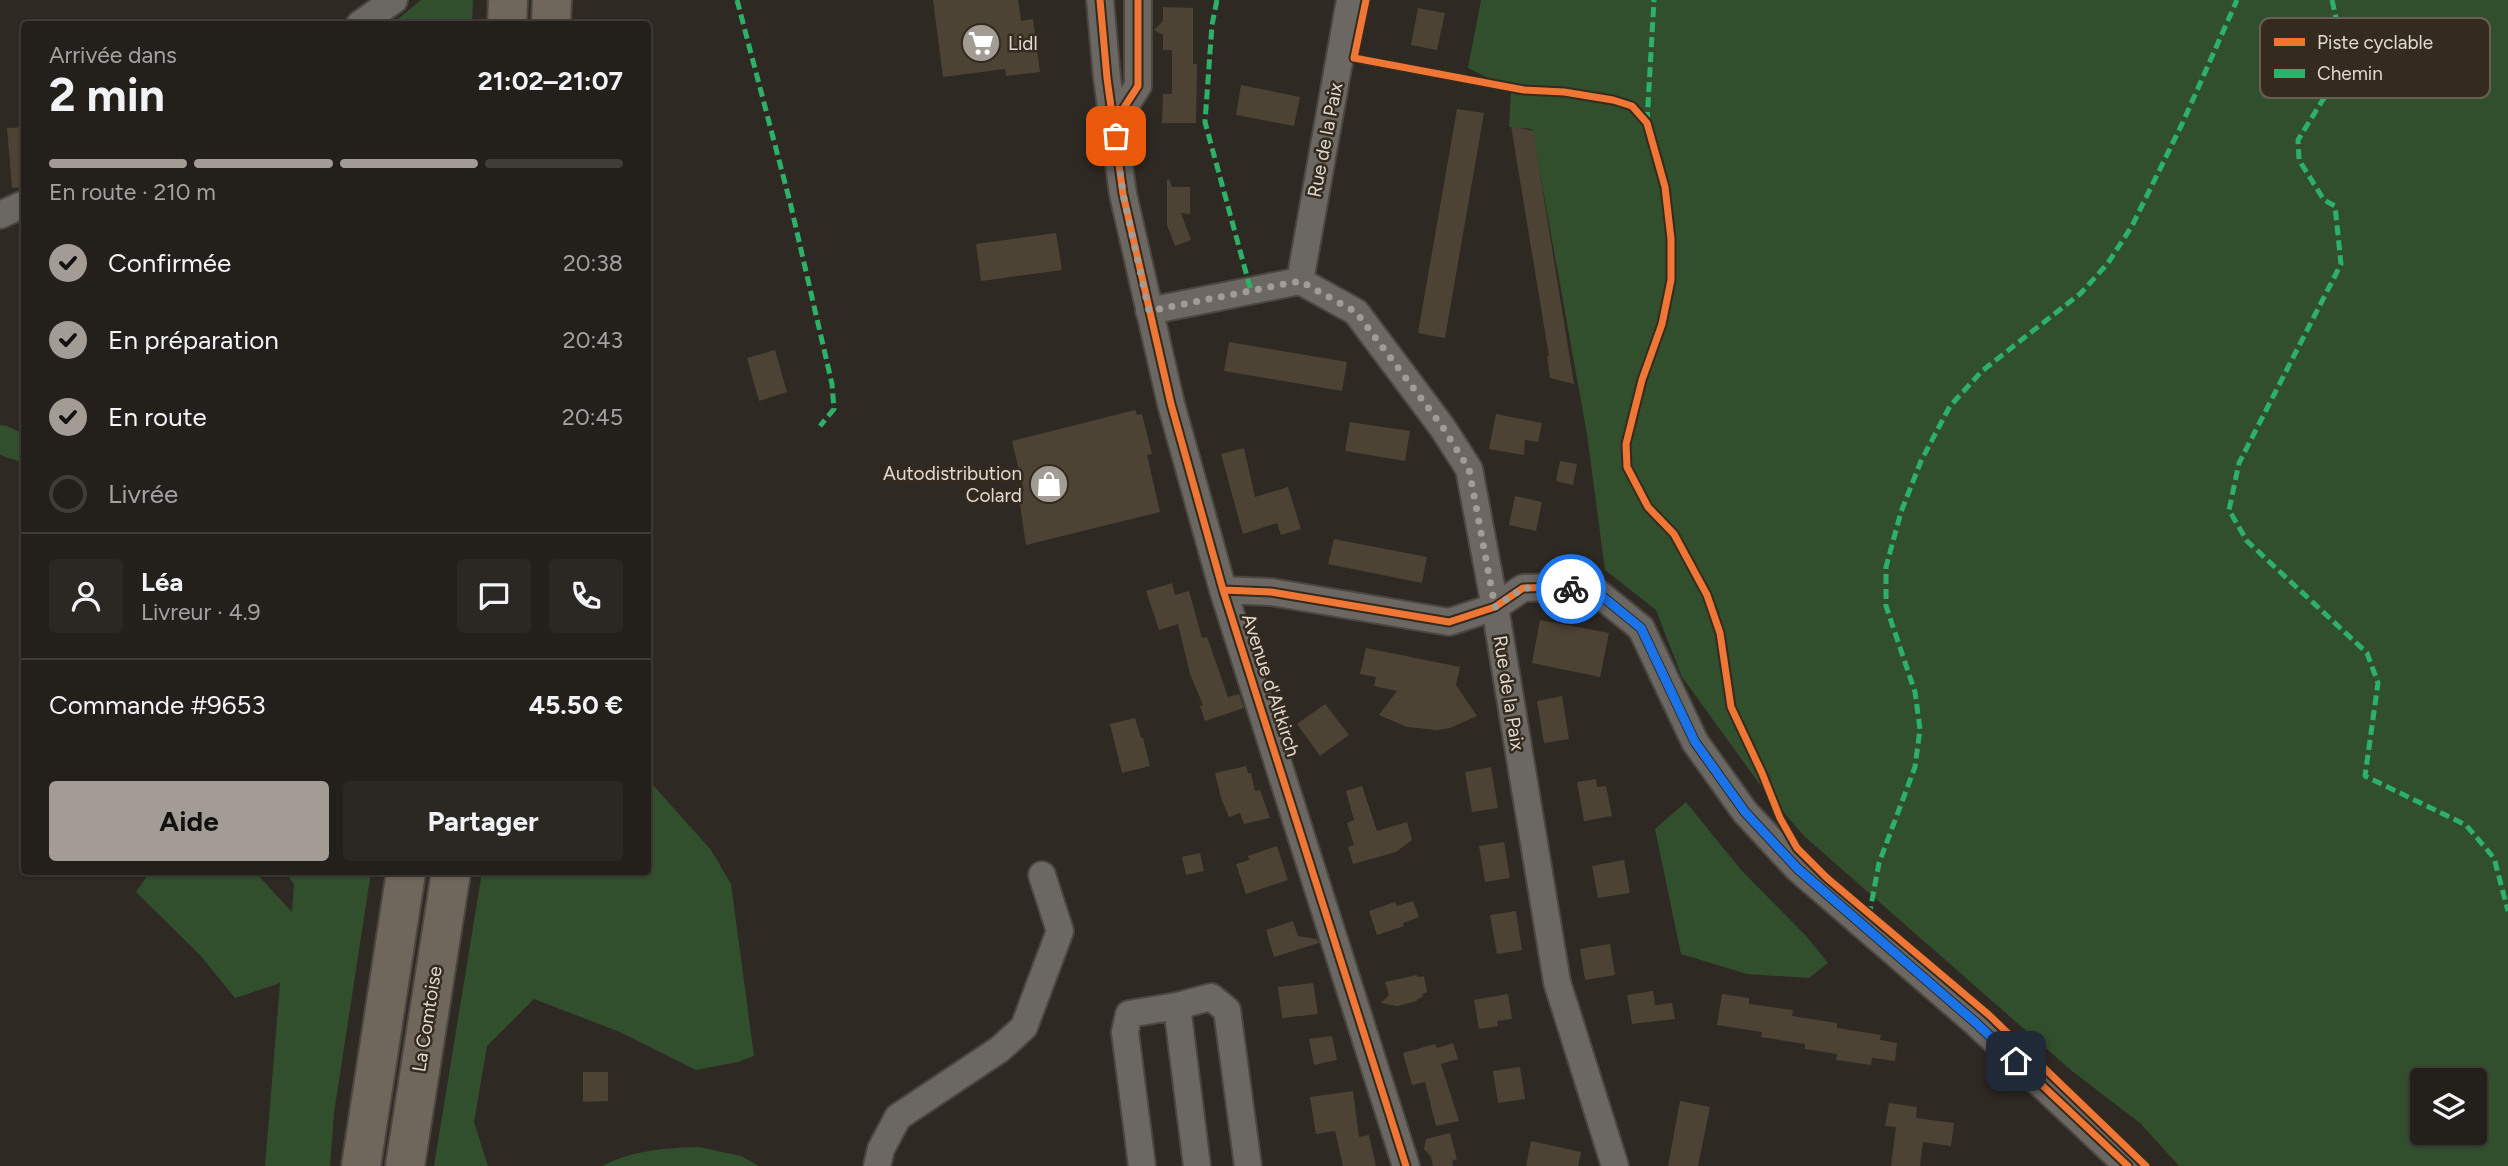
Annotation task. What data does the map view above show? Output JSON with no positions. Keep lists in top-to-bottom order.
{
  "streets": {
    "highway": ["La Comtoise"],
    "street": ["Rue de la Paix", "Avenue d'Altkirch"]
  },
  "places": {
    "supermarket": ["Lidl"],
    "shop": ["Autodistribution Colard"]
  },
  "legend": ["Piste cyclable", "Chemin"],
  "page": {
    "heading": ["2 min", "Arrivée dans", "21:02–21:07"],
    "panel": [
      "Léa",
      "Livreur · 4.9",
      "Commande #9653",
      "45.50 €"
    ],
    "bar": "En route · 210 m",
    "list": [
      ["Confirmée", "20:38"],
      ["En préparation", "20:43"],
      ["En route", "20:45"],
      "Livrée"
    ],
    "buttons": ["Aide", "Partager"]
  }
}
